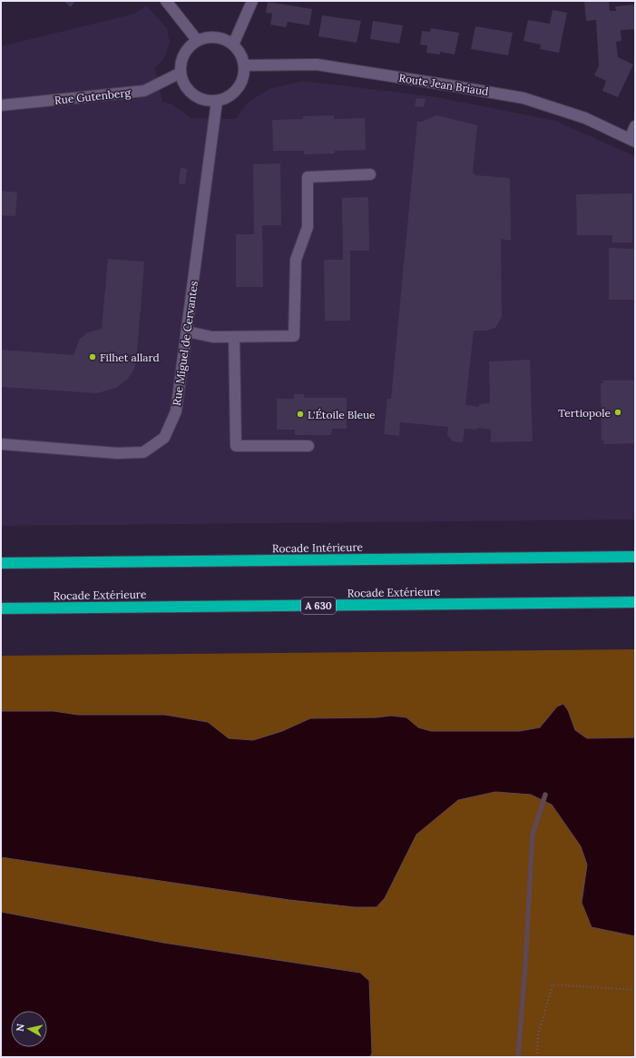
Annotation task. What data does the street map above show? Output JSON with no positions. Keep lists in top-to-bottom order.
{
  "streets": {
    "highway": ["Rocade Intérieure", "Rocade Extérieure", "A 630"],
    "street": ["Route Jean Briaud", "Rue Gutenberg", "Rue Miguel de Cervantes"]
  },
  "crossings": [
    ["Route Jean Briaud", "Rue Gutenberg"],
    ["Route Jean Briaud", "Rue Miguel de Cervantes"],
    ["Rue Gutenberg", "Rue Miguel de Cervantes"]
  ],
  "places": ["Filhet allard", "Tertiopole", "L'Étoile Bleue"],
  "north": "left"
}
